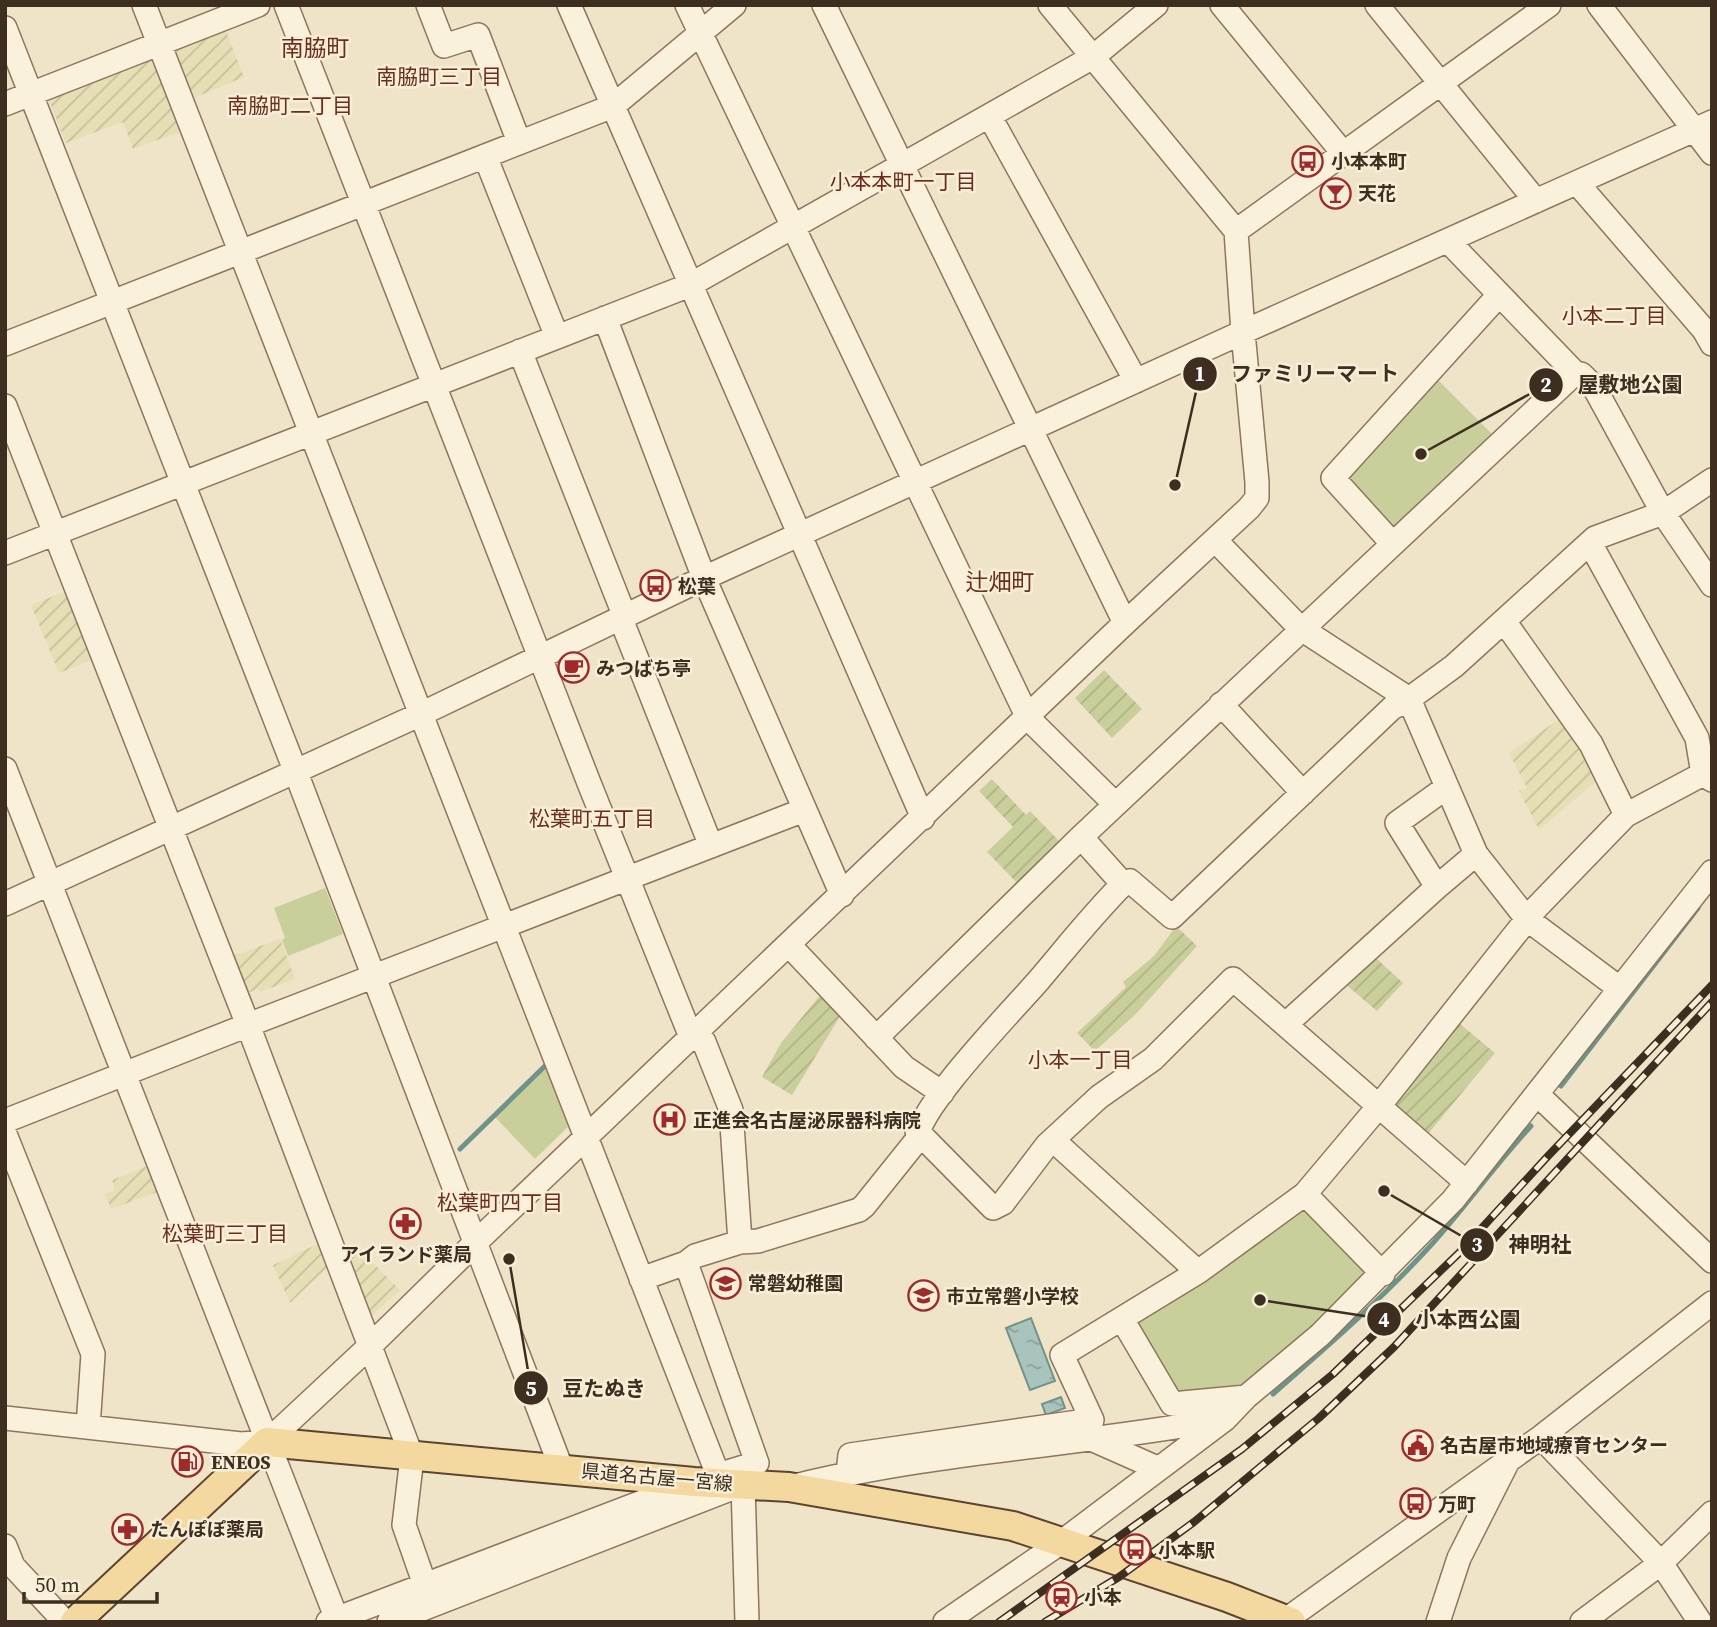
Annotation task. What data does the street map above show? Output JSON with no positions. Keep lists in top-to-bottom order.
{
  "streets": {
    "main road": ["県道名古屋一宮線"]
  },
  "districts": [
    "南脇町",
    "南脇町三丁目",
    "南脇町二丁目",
    "小本本町一丁目",
    "小本二丁目",
    "辻畑町",
    "松葉町五丁目",
    "小本一丁目",
    "松葉町四丁目",
    "松葉町三丁目"
  ],
  "places": {
    "bus stop": [
      "小本本町",
      "松葉",
      "万町",
      "小本駅"
    ],
    "bar": ["天花"],
    "other": [
      "屋敷地公園",
      "ファミリーマート",
      "神明社",
      "豆たぬき",
      "小本西公園"
    ],
    "cafe": ["みつばち亭"],
    "hospital": ["正進会名古屋泌尿器科病院"],
    "pharmacy": ["アイランド薬局", "たんぽぽ薬局"],
    "school or university": ["常磐幼稚園", "市立常磐小学校"],
    "public building": ["名古屋市地域療育センター"],
    "fuel station": ["ENEOS"],
    "station": ["小本"]
  },
  "scale_bar": "50 m"
}
